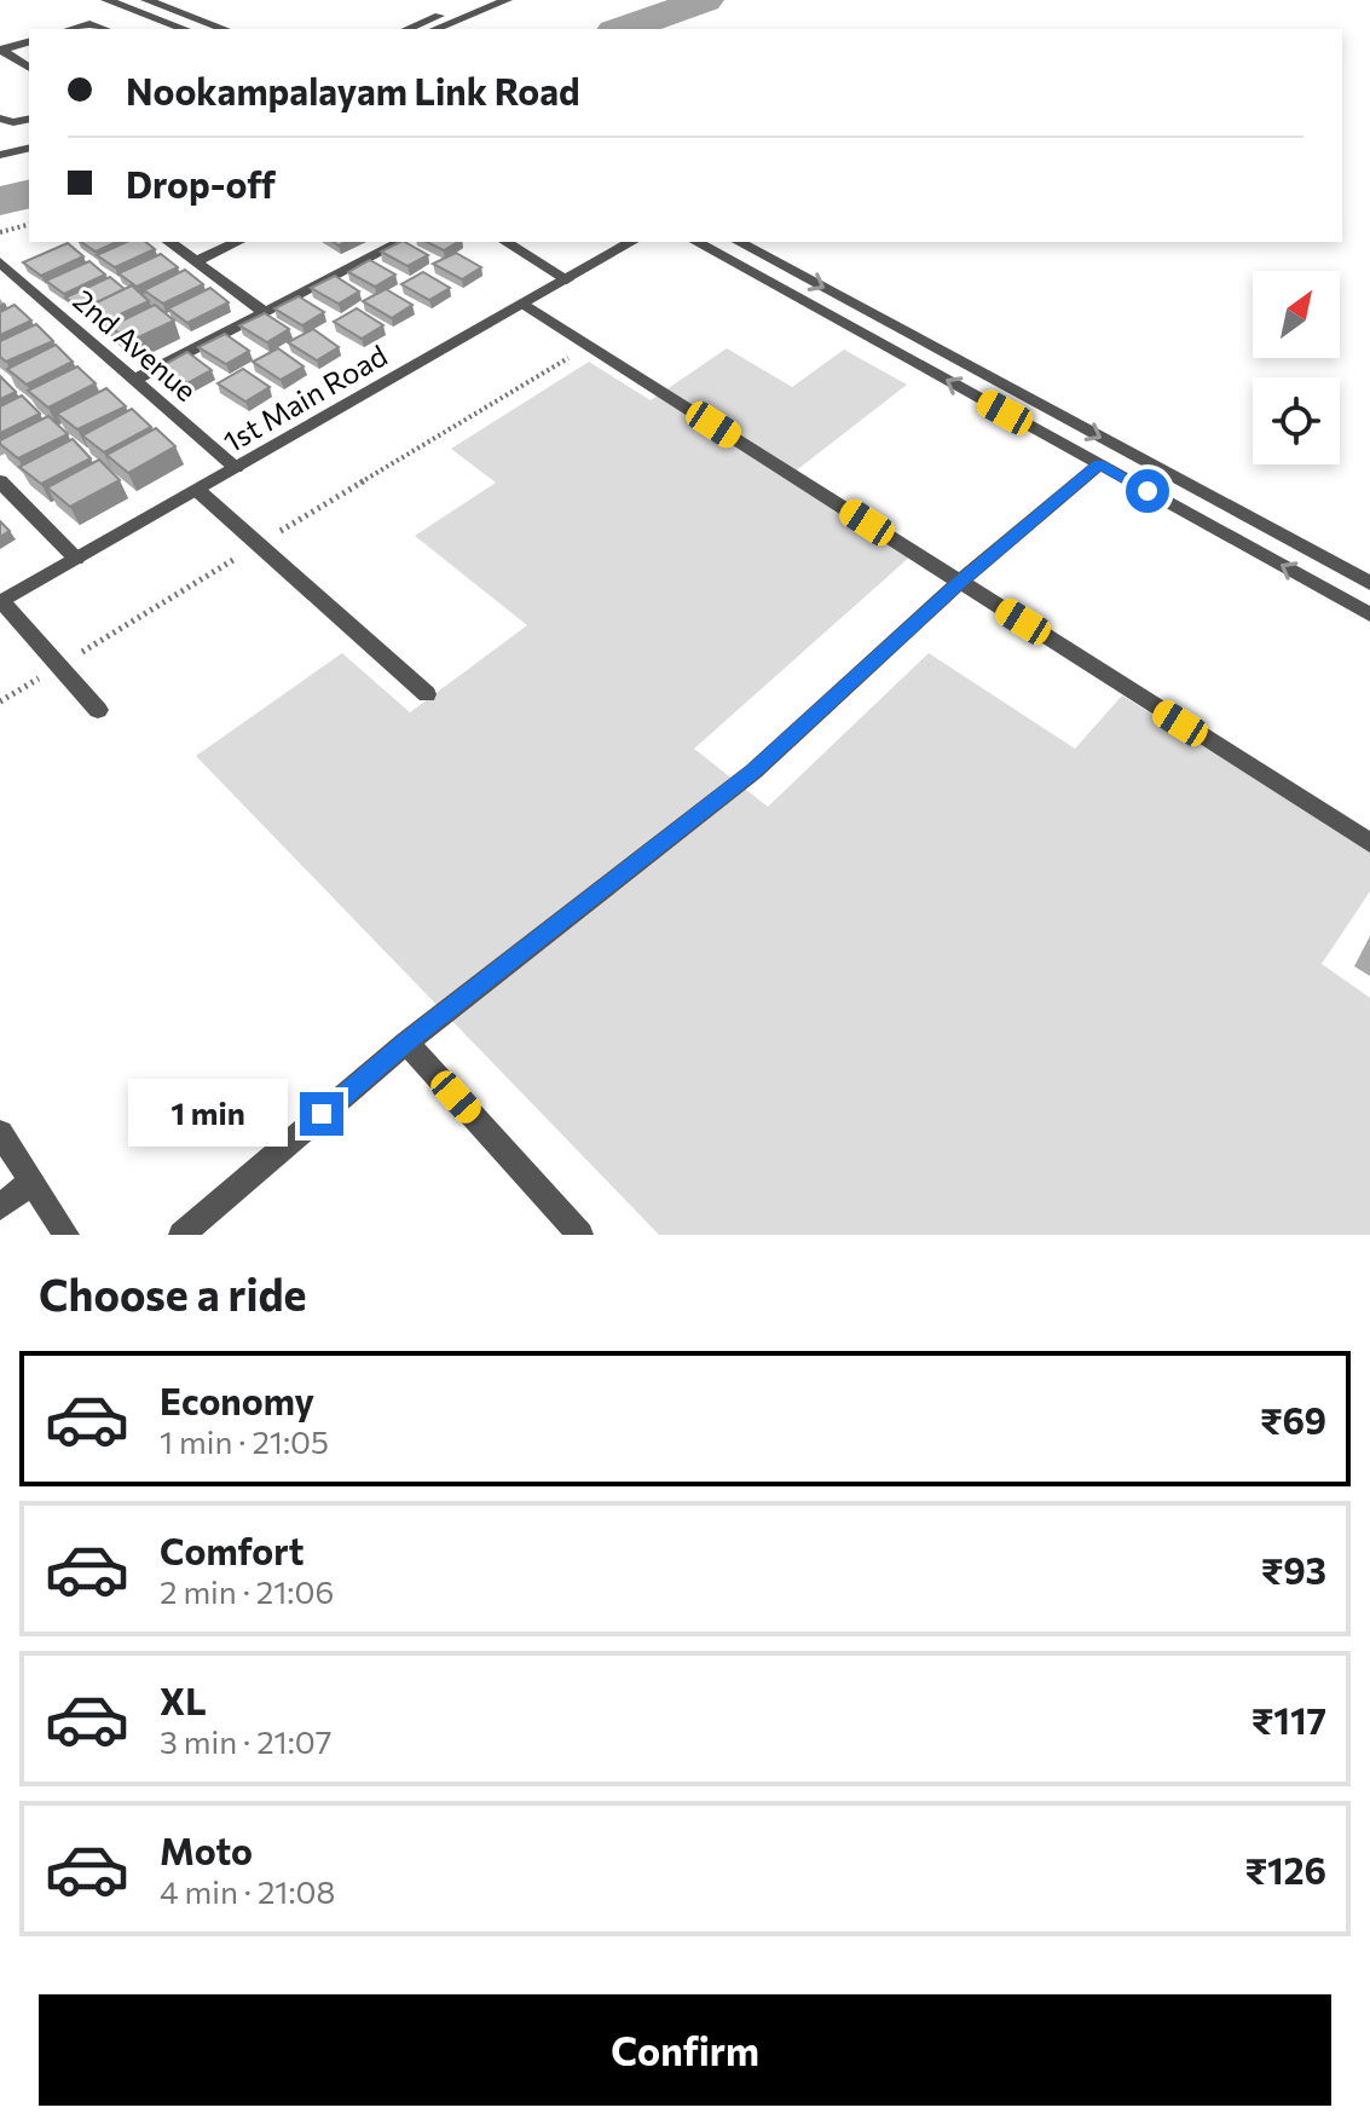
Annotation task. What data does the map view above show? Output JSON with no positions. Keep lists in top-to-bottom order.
{
  "streets": {
    "street": ["2nd Avenue", "1st Main Road"]
  },
  "crossings": [
    ["2nd Avenue", "1st Main Road"]
  ],
  "north": "top right",
  "page": {
    "banner": ["Nookampalayam Link Road", "Drop-off"],
    "bubble": "1 min",
    "heading": "Choose a ride",
    "list": [
      {
        "name": "Economy",
        "note": "1 min · 21:05",
        "value": "₹69"
      },
      {
        "name": "Comfort",
        "note": "2 min · 21:06",
        "value": "₹93"
      },
      {
        "name": "XL",
        "note": "3 min · 21:07",
        "value": "₹117"
      },
      {
        "name": "Moto",
        "note": "4 min · 21:08",
        "value": "₹126"
      }
    ],
    "buttons": "Confirm"
  }
}
